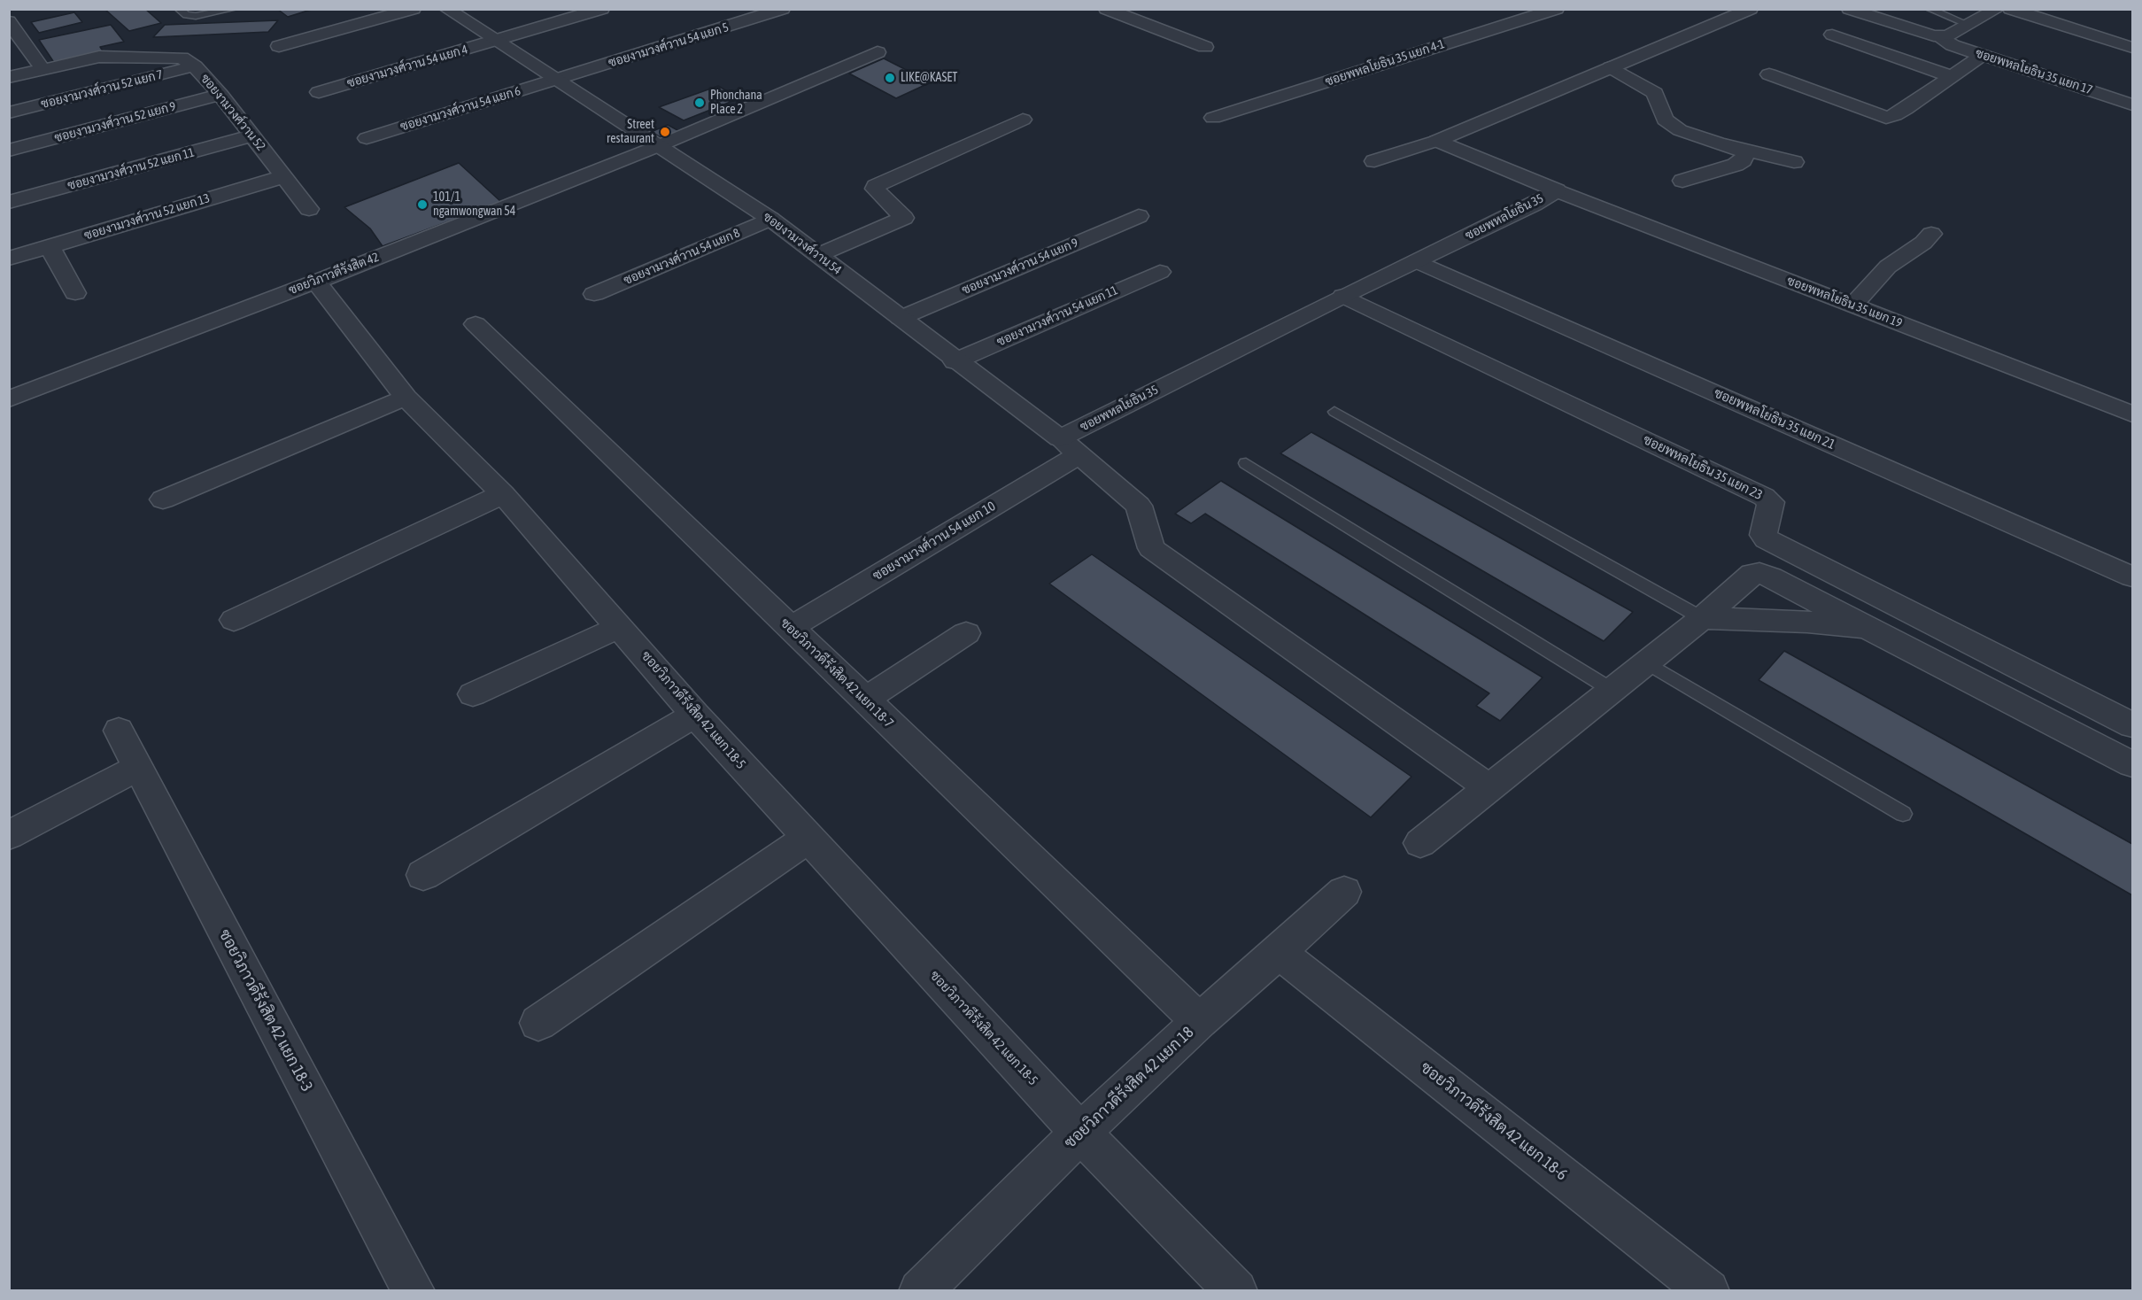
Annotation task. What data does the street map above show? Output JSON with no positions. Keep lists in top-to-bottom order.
{
  "streets": {
    "street": [
      "ซอยงามวงศ์วาน 54 แยก 5",
      "ซอยพหลโยธิน 35 แยก 4-1",
      "ซอยงามวงศ์วาน 54 แยก 4",
      "ซอยพหลโยธิน 35 แยก 17",
      "ซอยงามวงศ์วาน 52 แยก 7",
      "ซอยงามวงศ์วาน 54 แยก 6",
      "ซอยงามวงศ์วาน 52",
      "ซอยงามวงศ์วาน 52 แยก 9",
      "ซอยงามวงศ์วาน 52 แยก 11",
      "ซอยงามวงศ์วาน 52 แยก 13",
      "ซอยพหลโยธิน 35",
      "ซอยงามวงศ์วาน 54",
      "ซอยงามวงศ์วาน 54 แยก 8",
      "ซอยงามวงศ์วาน 54 แยก 9",
      "ซอยวิภาวดีรังสิต 42",
      "ซอยพหลโยธิน 35 แยก 19",
      "ซอยงามวงศ์วาน 54 แยก 11",
      "ซอยพหลโยธิน 35 แยก 21",
      "ซอยพหลโยธิน 35 แยก 23",
      "ซอยงามวงศ์วาน 54 แยก 10",
      "ซอยวิภาวดีรังสิต 42 แยก 18-7",
      "ซอยวิภาวดีรังสิต 42 แยก 18-5",
      "ซอยวิภาวดีรังสิต 42 แยก 18-3",
      "ซอยวิภาวดีรังสิต 42 แยก 18",
      "ซอยวิภาวดีรังสิต 42 แยก 18-6"
    ]
  },
  "crossings": [
    ["ซอยงามวงศ์วาน 54 แยก 5", "ซอยงามวงศ์วาน 54 แยก 6"],
    ["ซอยงามวงศ์วาน 54 แยก 5", "ซอยงามวงศ์วาน 54"],
    ["ซอยงามวงศ์วาน 54 แยก 4", "ซอยงามวงศ์วาน 54"],
    ["ซอยงามวงศ์วาน 52 แยก 7", "ซอยงามวงศ์วาน 52"],
    ["ซอยงามวงศ์วาน 54 แยก 6", "ซอยงามวงศ์วาน 54"],
    ["ซอยงามวงศ์วาน 52", "ซอยงามวงศ์วาน 52 แยก 9"],
    ["ซอยงามวงศ์วาน 52", "ซอยงามวงศ์วาน 52 แยก 11"],
    ["ซอยงามวงศ์วาน 52", "ซอยงามวงศ์วาน 52 แยก 13"],
    ["ซอยพหลโยธิน 35", "ซอยงามวงศ์วาน 54"],
    ["ซอยพหลโยธิน 35", "ซอยพหลโยธิน 35 แยก 19"],
    ["ซอยพหลโยธิน 35", "ซอยพหลโยธิน 35 แยก 21"],
    ["ซอยพหลโยธิน 35", "ซอยพหลโยธิน 35 แยก 23"],
    ["ซอยพหลโยธิน 35", "ซอยงามวงศ์วาน 54 แยก 10"],
    ["ซอยงามวงศ์วาน 54", "ซอยงามวงศ์วาน 54 แยก 8"],
    ["ซอยงามวงศ์วาน 54", "ซอยงามวงศ์วาน 54 แยก 9"],
    ["ซอยงามวงศ์วาน 54", "ซอยวิภาวดีรังสิต 42"],
    ["ซอยงามวงศ์วาน 54", "ซอยงามวงศ์วาน 54 แยก 11"],
    ["ซอยงามวงศ์วาน 54", "ซอยงามวงศ์วาน 54 แยก 10"],
    ["ซอยวิภาวดีรังสิต 42", "ซอยวิภาวดีรังสิต 42 แยก 18-5"],
    ["ซอยงามวงศ์วาน 54 แยก 10", "ซอยวิภาวดีรังสิต 42 แยก 18-7"],
    ["ซอยวิภาวดีรังสิต 42 แยก 18-7", "ซอยวิภาวดีรังสิต 42 แยก 18"],
    ["ซอยวิภาวดีรังสิต 42 แยก 18-5", "ซอยวิภาวดีรังสิต 42 แยก 18"],
    ["ซอยวิภาวดีรังสิต 42 แยก 18", "ซอยวิภาวดีรังสิต 42 แยก 18-6"]
  ],
  "places": [
    "LIKE@KASET",
    "Phonchana Place 2",
    "Street restaurant",
    "101/1 ngamwongwan 54"
  ]
}
